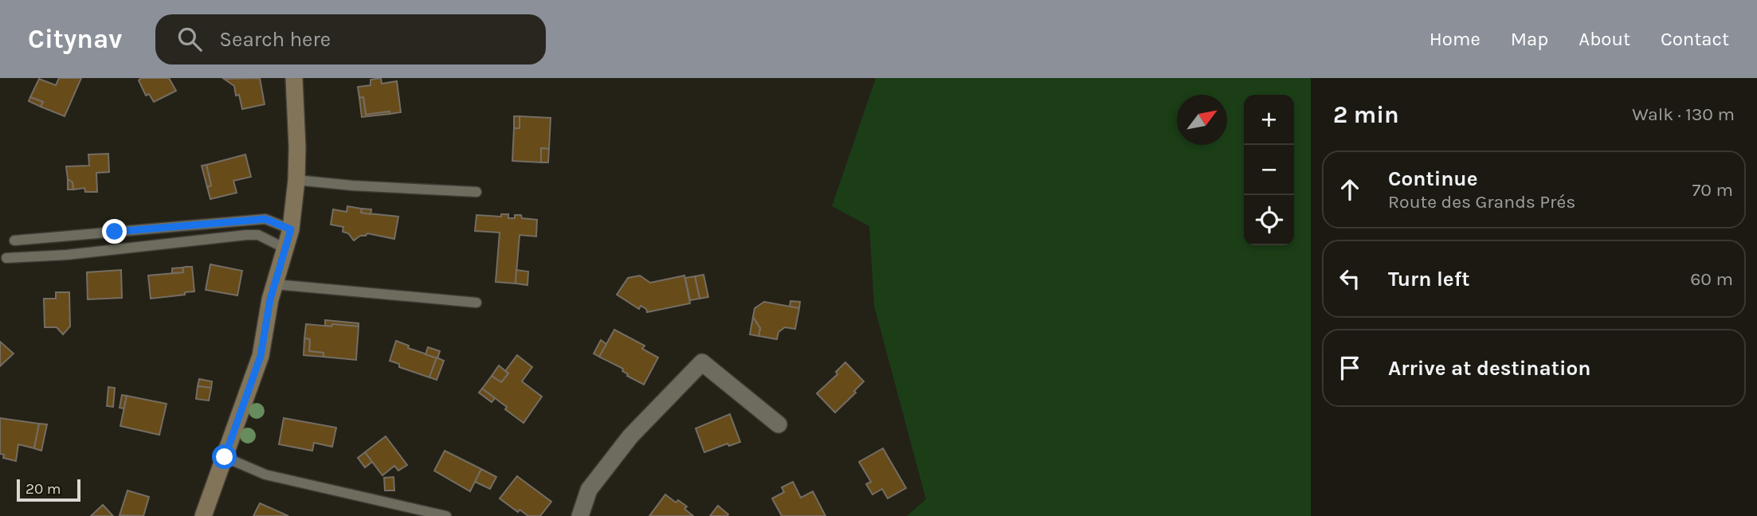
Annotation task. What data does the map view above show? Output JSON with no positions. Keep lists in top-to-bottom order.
{
  "scale_bar": "20 m",
  "north": "top right",
  "page": {
    "header": "Citynav",
    "search": "Search here",
    "nav": [
      "Home",
      "Map",
      "About",
      "Contact"
    ],
    "heading": ["2 min", "Walk · 130 m"],
    "map_buttons": ["+", "−"],
    "list": [
      ["Continue", "Route des Grands Prés", "70 m"],
      ["Turn left", "60 m"],
      "Arrive at destination"
    ],
    "scale": "20 m"
  }
}
